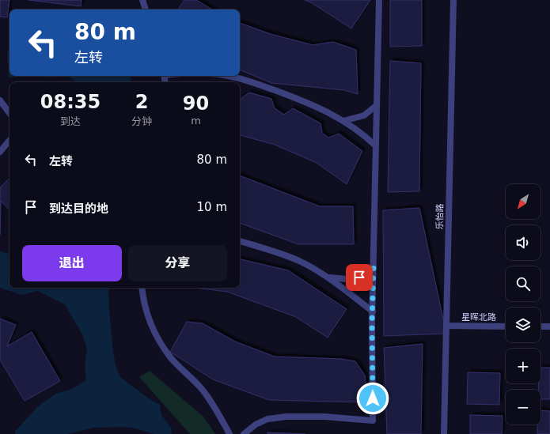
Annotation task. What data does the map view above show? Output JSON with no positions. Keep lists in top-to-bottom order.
{
  "streets": {
    "street": ["乐怡路", "星晖北路"]
  },
  "crossings": [
    ["乐怡路", "星晖北路"]
  ],
  "north": "bottom left",
  "page": {
    "turn": ["80 m", "左转"],
    "eta": [
      "08:35",
      "到达",
      "2",
      "分钟",
      "90",
      "m"
    ],
    "list": [
      {
        "name": "左转",
        "value": "80 m"
      },
      {
        "name": "到达目的地",
        "value": "10 m"
      }
    ],
    "map_buttons": ["+", "−"],
    "buttons": ["退出", "分享"]
  }
}
